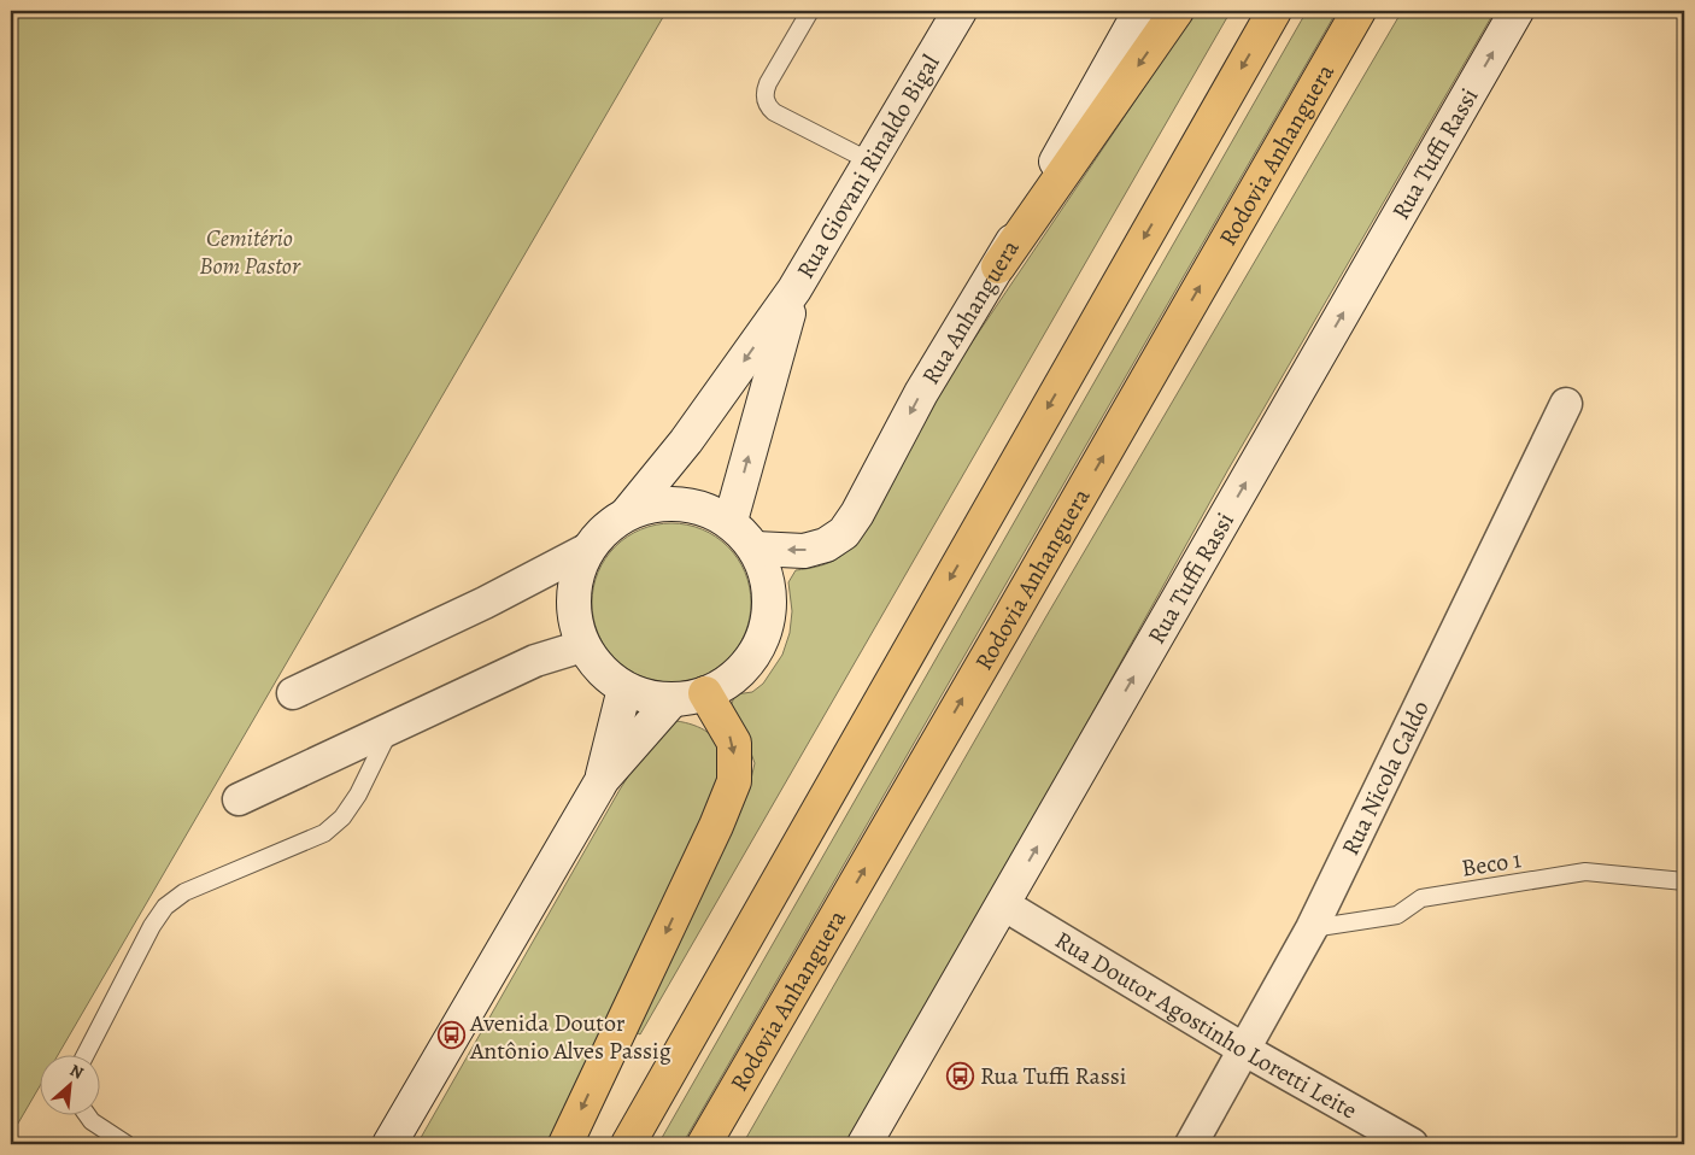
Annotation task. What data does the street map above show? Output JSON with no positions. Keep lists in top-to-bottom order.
{
  "streets": {
    "highway": ["Rodovia Anhanguera"],
    "street": [
      "Rua Tuffi Rassi",
      "Rua Giovani Rinaldo Bigal",
      "Rua Anhanguera",
      "Rua Nicola Caldo",
      "Rua Doutor Agostinho Loretti Leite"
    ],
    "lane": ["Beco 1"]
  },
  "crossings": [
    ["Rua Tuffi Rassi", "Rua Doutor Agostinho Loretti Leite"],
    ["Rua Giovani Rinaldo Bigal", "Rua Anhanguera"],
    ["Rua Nicola Caldo", "Beco 1"],
    ["Rua Nicola Caldo", "Rua Doutor Agostinho Loretti Leite"]
  ],
  "one_way": ["Rua Tuffi Rassi", "Rua Anhanguera"],
  "parks": ["Cemitério Bom Pastor"],
  "places": {
    "bus stop": ["Avenida Doutor Antônio Alves Passig", "Rua Tuffi Rassi"]
  },
  "north": "top right"
}
